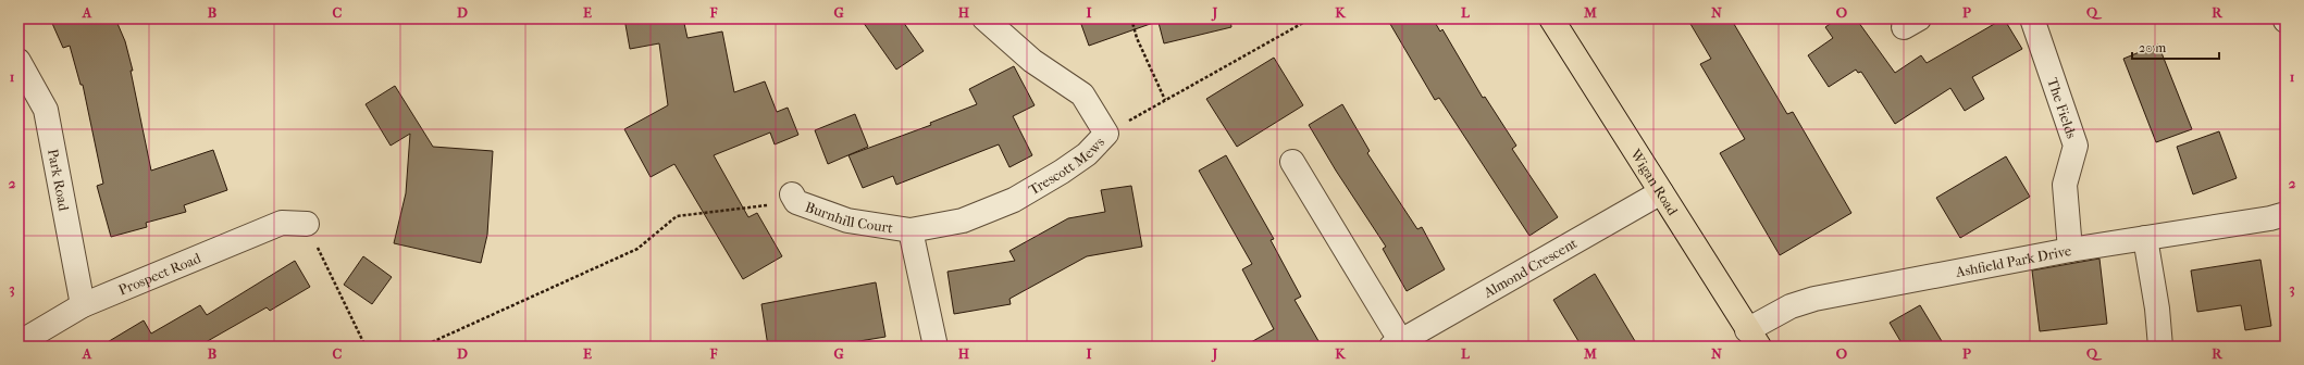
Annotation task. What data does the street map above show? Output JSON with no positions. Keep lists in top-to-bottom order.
{
  "streets": {
    "highway": ["Wigan Road"],
    "street": [
      "The Fields",
      "Trescott Mews",
      "Park Road",
      "Burnhill Court",
      "Ashfield Park Drive",
      "Almond Crescent",
      "Prospect Road"
    ]
  },
  "crossings": [
    ["The Fields", "Ashfield Park Drive"],
    ["Trescott Mews", "Burnhill Court"],
    ["Park Road", "Prospect Road"],
    ["Wigan Road", "Ashfield Park Drive"],
    ["Wigan Road", "Almond Crescent"]
  ],
  "scale_bar": "20 m",
  "grid": {
    "columns": [
      "A",
      "B",
      "C",
      "D",
      "E",
      "F",
      "G",
      "H",
      "I",
      "J",
      "K",
      "L",
      "M",
      "N",
      "O",
      "P",
      "Q",
      "R"
    ],
    "rows": ["1", "2", "3"]
  }
}
